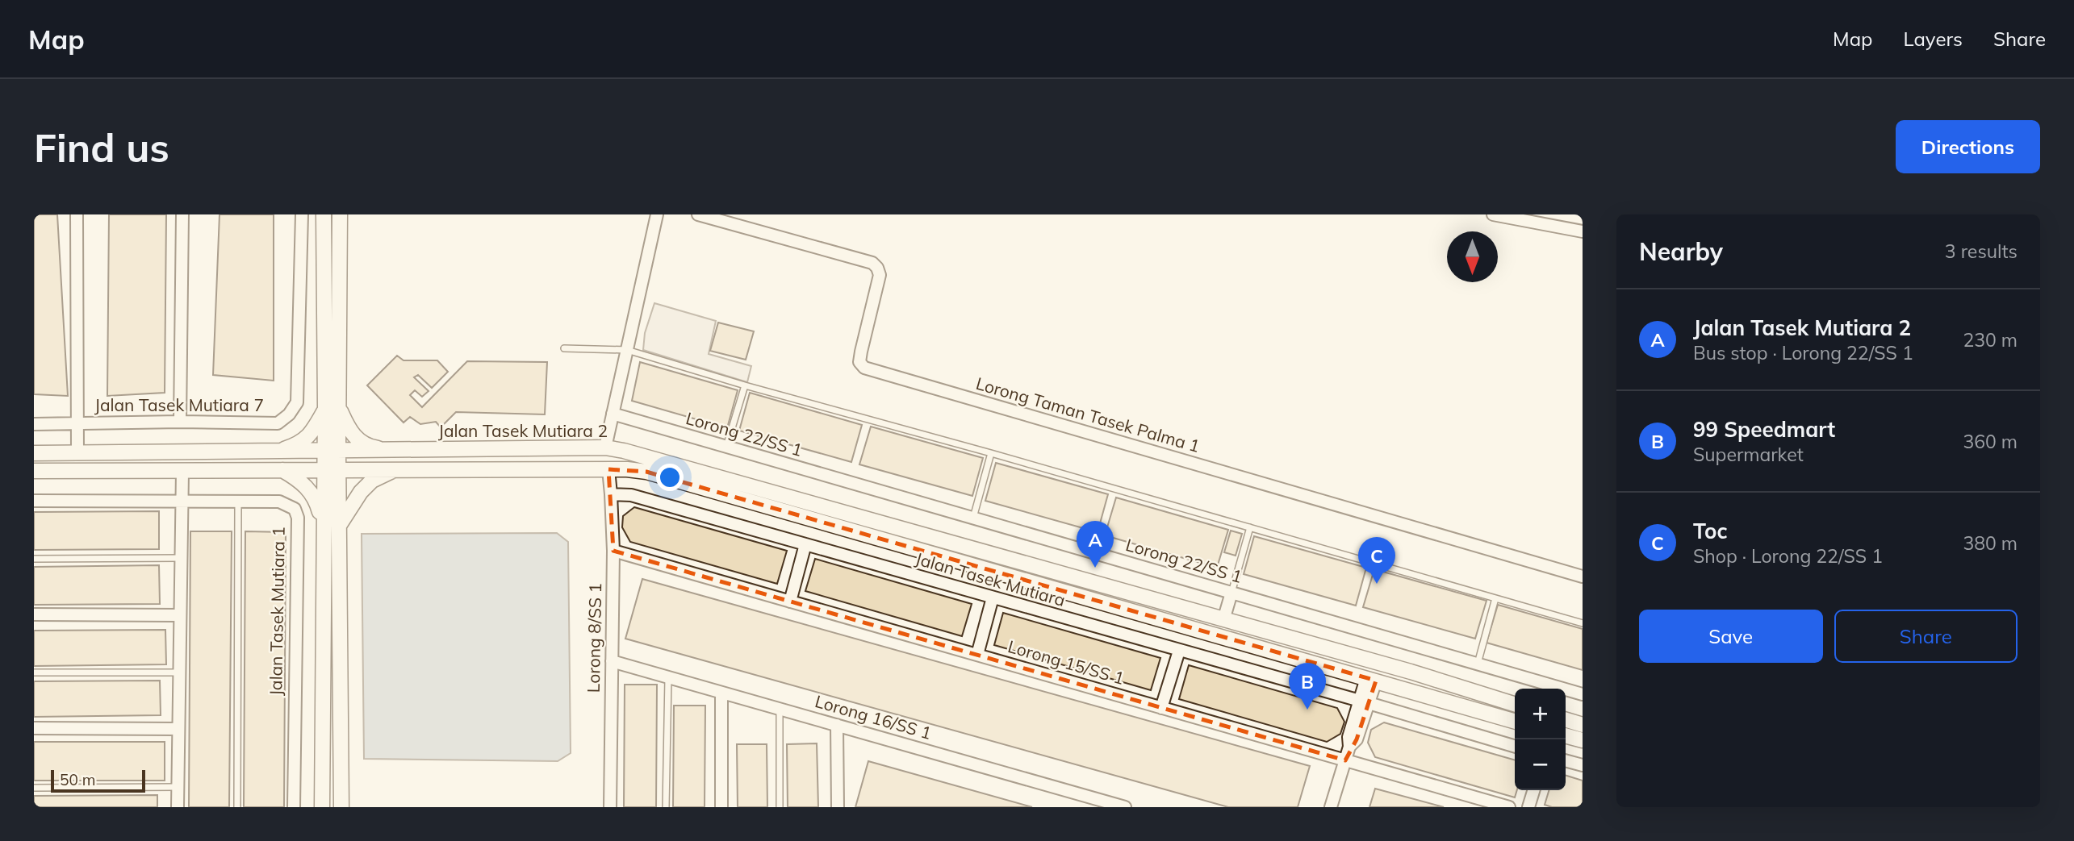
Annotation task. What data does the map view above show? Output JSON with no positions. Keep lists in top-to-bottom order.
{
  "streets": {
    "street": [
      "Jalan Tasek Mutiara 7",
      "Lorong Taman Tasek Palma 1",
      "Jalan Tasek Mutiara 2",
      "Lorong 22/SS 1",
      "Jalan Tasek Mutiara",
      "Jalan Tasek Mutiara 1",
      "Lorong 8/SS 1",
      "Lorong 15/SS 1",
      "Lorong 16/SS 1"
    ]
  },
  "crossings": [
    ["Jalan Tasek Mutiara", "Lorong 8/SS 1"],
    ["Lorong 8/SS 1", "Lorong 15/SS 1"],
    ["Lorong 8/SS 1", "Lorong 16/SS 1"]
  ],
  "scale_bar": "50 m",
  "north": "bottom",
  "page": {
    "header": "Map",
    "nav": ["Map", "Layers", "Share"],
    "buttons": [
      "Directions",
      ["Save", "Share"]
    ],
    "title": "Find us",
    "heading": ["Nearby", "3 results"],
    "list": [
      {
        "mark": "A",
        "name": "Jalan Tasek Mutiara 2",
        "note": "Bus stop · Lorong 22/SS 1",
        "value": "230 m"
      },
      {
        "mark": "B",
        "name": "99 Speedmart",
        "note": "Supermarket",
        "value": "360 m"
      },
      {
        "mark": "C",
        "name": "Toc",
        "note": "Shop · Lorong 22/SS 1",
        "value": "380 m"
      }
    ],
    "pins": ["A", "C", "B"],
    "map_buttons": ["+", "−"],
    "scale": "50 m"
  }
}
